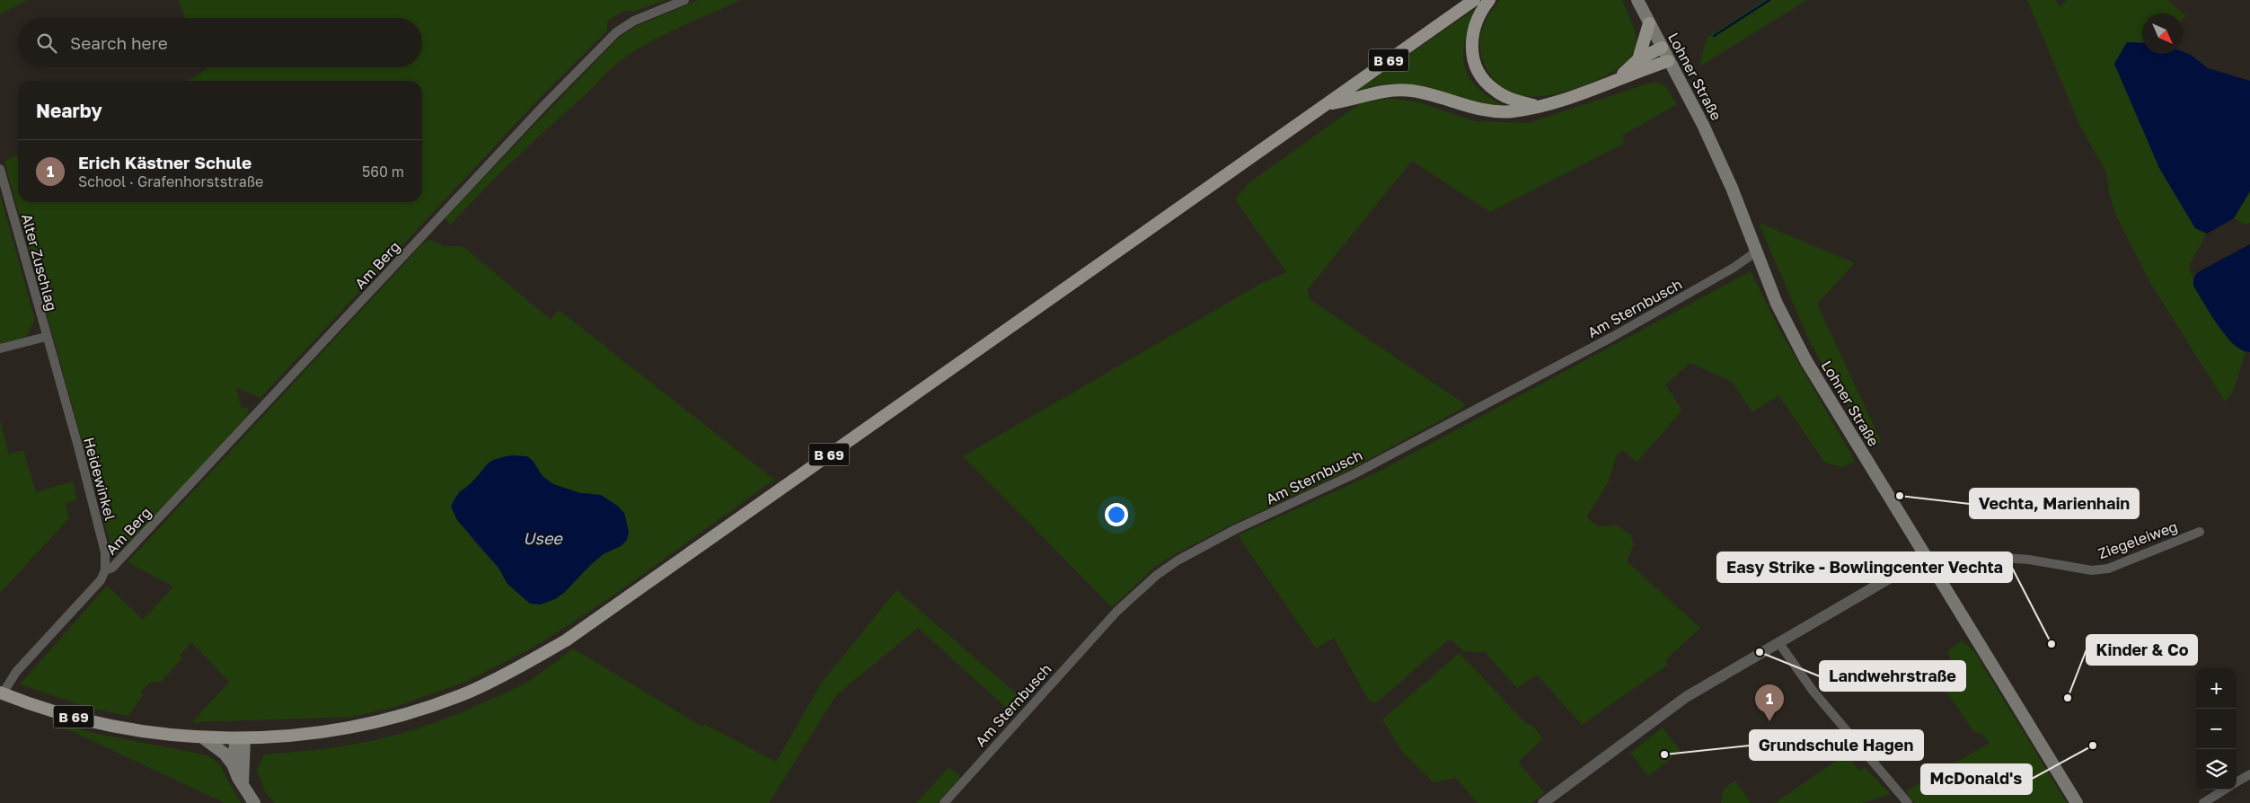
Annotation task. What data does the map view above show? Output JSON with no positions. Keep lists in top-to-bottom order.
{
  "streets": {
    "main road": ["B 69", "Lohner Straße"],
    "street": [
      "Alter Zuschlag",
      "Am Berg",
      "Am Sternbusch",
      "Heidewinkel",
      "Ziegeleiweg"
    ]
  },
  "crossings": [
    ["Lohner Straße", "Am Sternbusch"],
    ["Lohner Straße", "Ziegeleiweg"],
    ["Alter Zuschlag", "Heidewinkel"],
    ["Am Berg", "Heidewinkel"]
  ],
  "water": ["Usee"],
  "places": [
    "Vechta, Marienhain",
    "Easy Strike - Bowlingcenter Vechta",
    "Landwehrstraße",
    "Kinder & Co",
    "McDonald's",
    "Grundschule Hagen"
  ],
  "north": "bottom right",
  "page": {
    "search": "Search here",
    "heading": "Nearby",
    "list": [
      {
        "mark": "1",
        "name": "Erich Kästner Schule",
        "note": "School · Grafenhorststraße",
        "value": "560 m"
      }
    ],
    "map_buttons": ["+", "−"],
    "pins": "1"
  }
}
